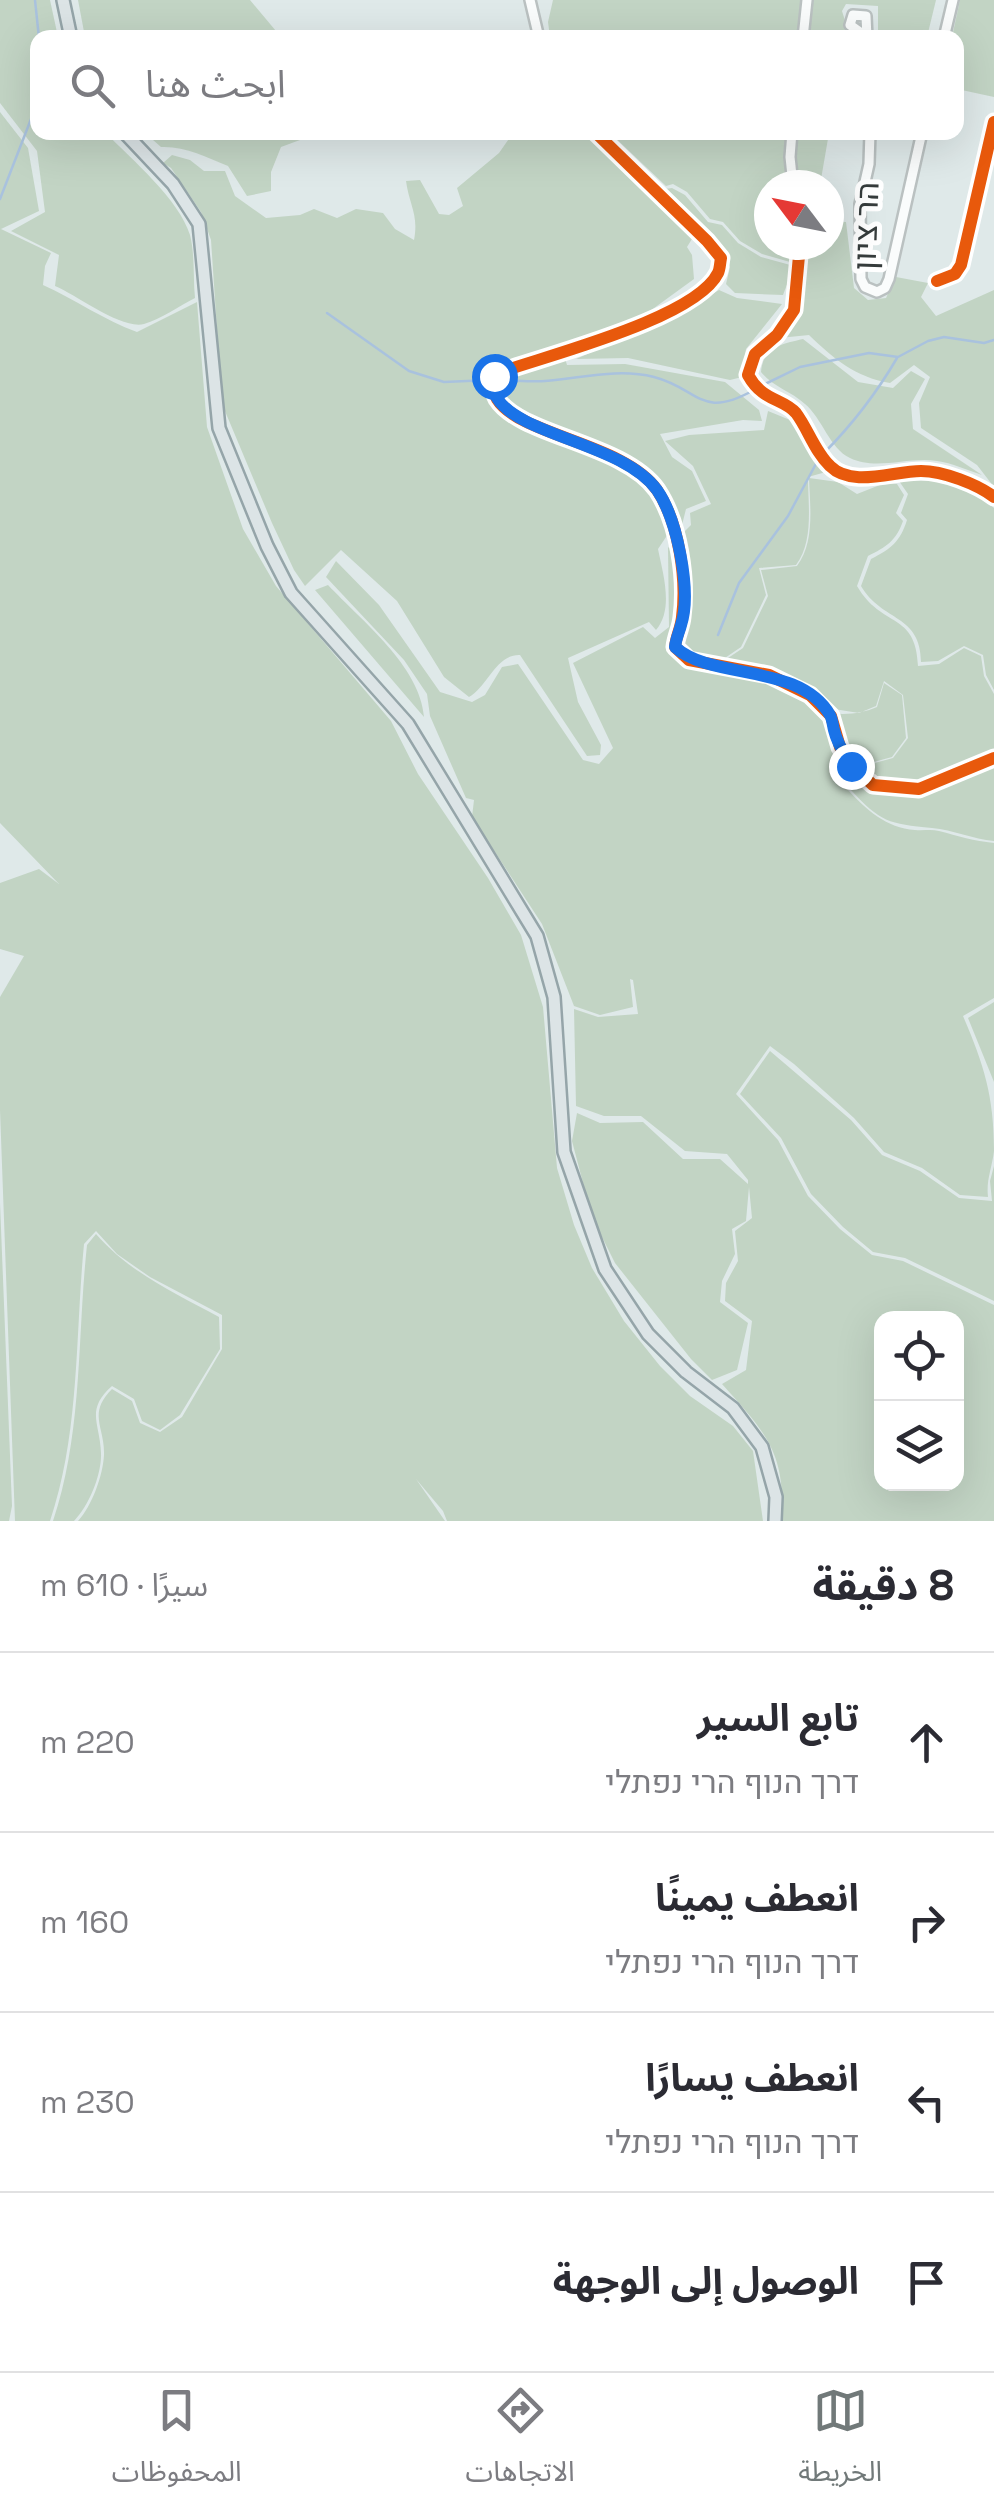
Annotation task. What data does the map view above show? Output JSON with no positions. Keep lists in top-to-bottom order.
{
  "streets": {
    "street": ["הר ציון"]
  },
  "north": "top left",
  "page": {
    "search": "ابحث هنا",
    "heading": ["8 دقيقة", "سيرًا · 610 m"],
    "list": [
      ["تابع السير", "דרך הנוף הרי נפתלי", "220 m"],
      ["انعطف يمينًا", "דרך הנוף הרי נפתלי", "160 m"],
      ["انعطف يسارًا", "דרך הנוף הרי נפתלי", "230 m"],
      "الوصول إلى الوجهة"
    ],
    "nav": ["الخريطة", "الاتجاهات", "المحفوظات"]
  }
}
